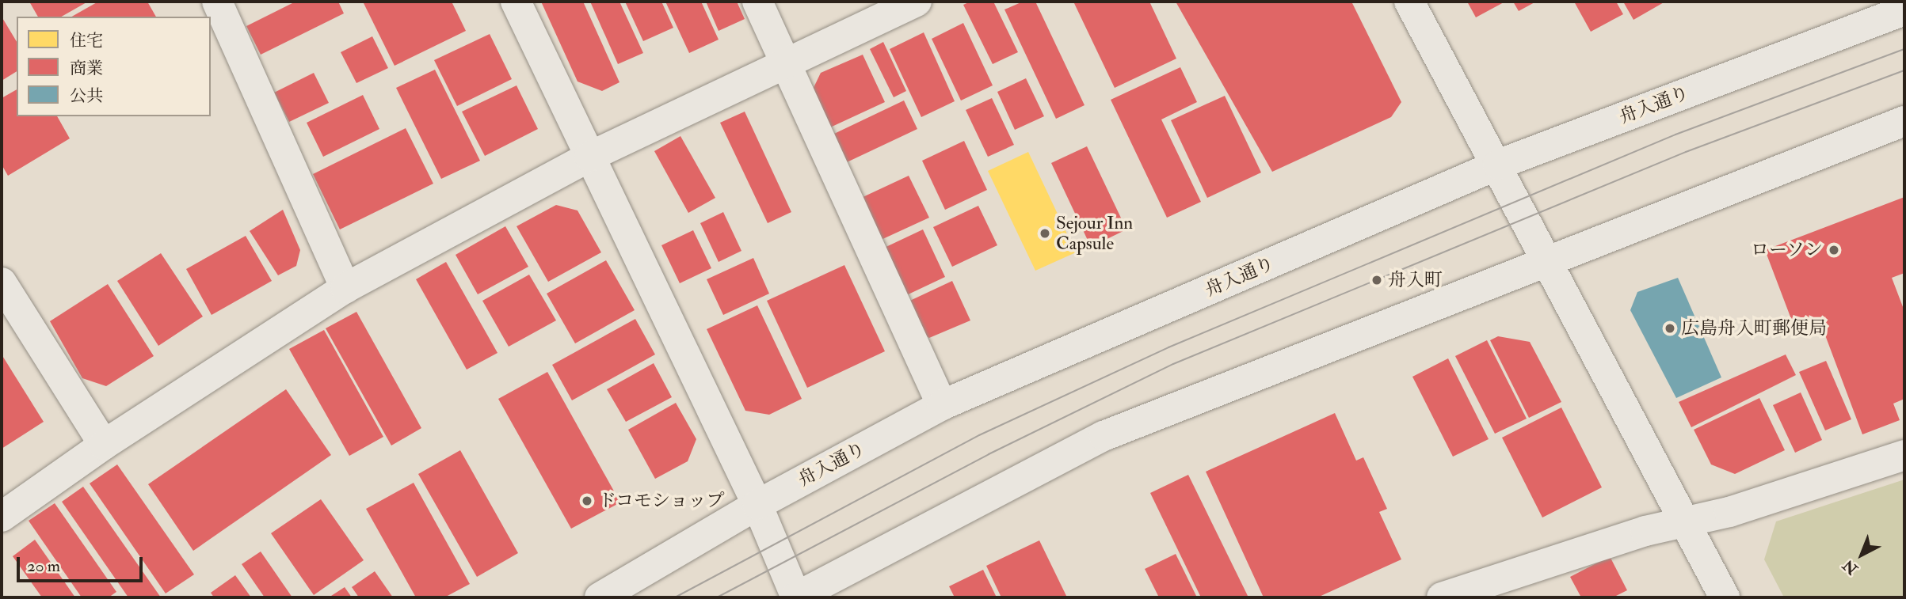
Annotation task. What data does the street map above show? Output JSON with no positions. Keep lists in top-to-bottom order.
{
  "streets": {
    "street": ["舟入通り"]
  },
  "places": [
    "Sejour Inn Capsule",
    "ローソン",
    "舟入町",
    "広島舟入町郵便局",
    "ドコモショップ"
  ],
  "legend": ["住宅", "商業", "公共"],
  "scale_bar": "20 m",
  "north": "bottom left"
}
